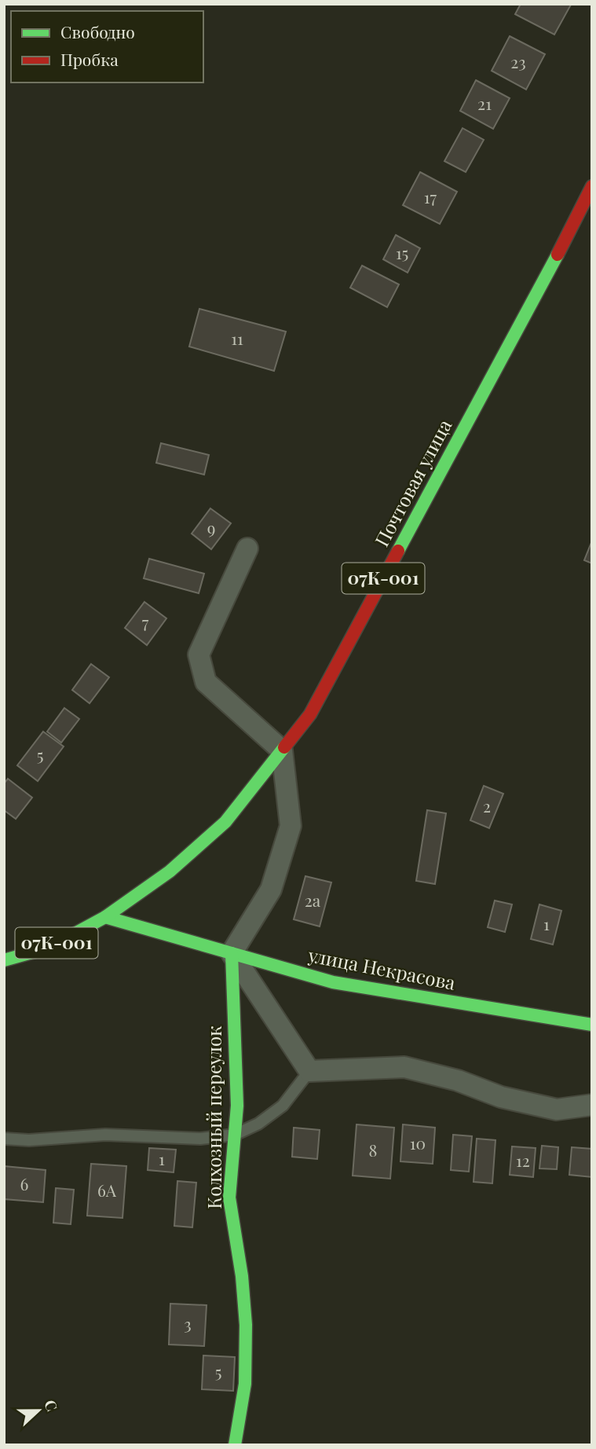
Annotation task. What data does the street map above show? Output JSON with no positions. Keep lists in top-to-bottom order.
{
  "streets": {
    "main road": [
      "Почтовая улица",
      "07К-001",
      "улица Некрасова",
      "Колхозный переулок"
    ]
  },
  "crossings": [
    ["Почтовая улица", "07К-001"],
    ["Почтовая улица", "улица Некрасова"],
    ["07К-001", "улица Некрасова"],
    ["улица Некрасова", "Колхозный переулок"]
  ],
  "house_numbers": [
    "23",
    "21",
    "17",
    "15",
    "11",
    "9",
    "7",
    "5",
    "2",
    "2а",
    "1",
    "10",
    "8",
    "1",
    "12",
    "6",
    "6А",
    "3",
    "5"
  ],
  "legend": ["Свободно", "Пробка"],
  "north": "right"
}
